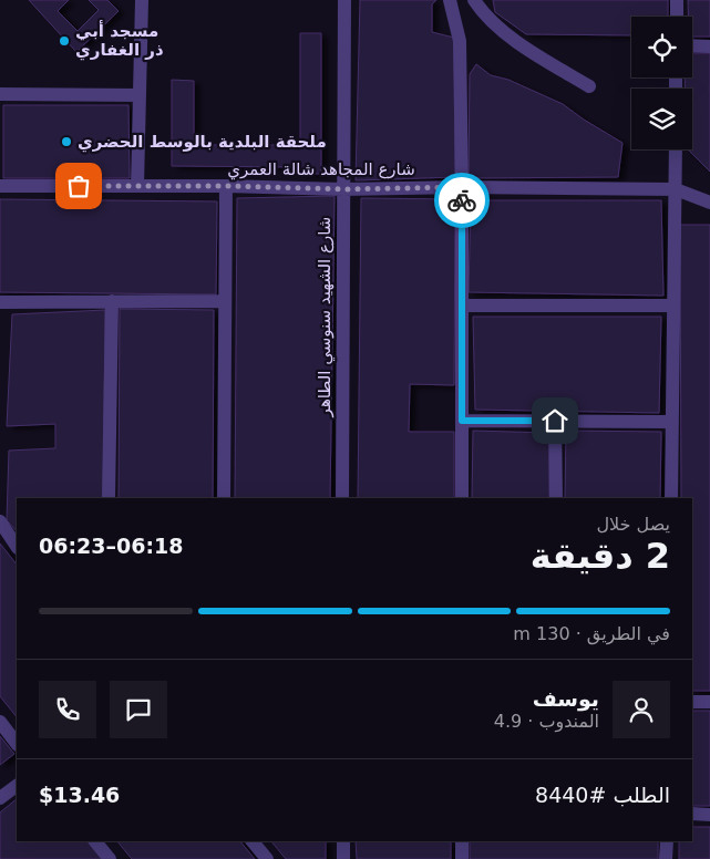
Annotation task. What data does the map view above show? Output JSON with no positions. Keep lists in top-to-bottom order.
{
  "streets": {
    "street": ["شارع المجاهد شالة العمري", "شارع الشهيد سنوسي الطاهر"]
  },
  "crossings": [
    ["شارع المجاهد شالة العمري", "شارع الشهيد سنوسي الطاهر"]
  ],
  "places": ["مسجد أبي ذر الغفاري", "ملحقة البلدية بالوسط الحضري"],
  "page": {
    "heading": ["2 دقيقة", "يصل خلال", "06:18–06:23"],
    "panel": [
      "يوسف",
      "المندوب · 4.9",
      "الطلب #8440",
      "$13.46"
    ],
    "bar": "في الطريق · 130 m"
  }
}
